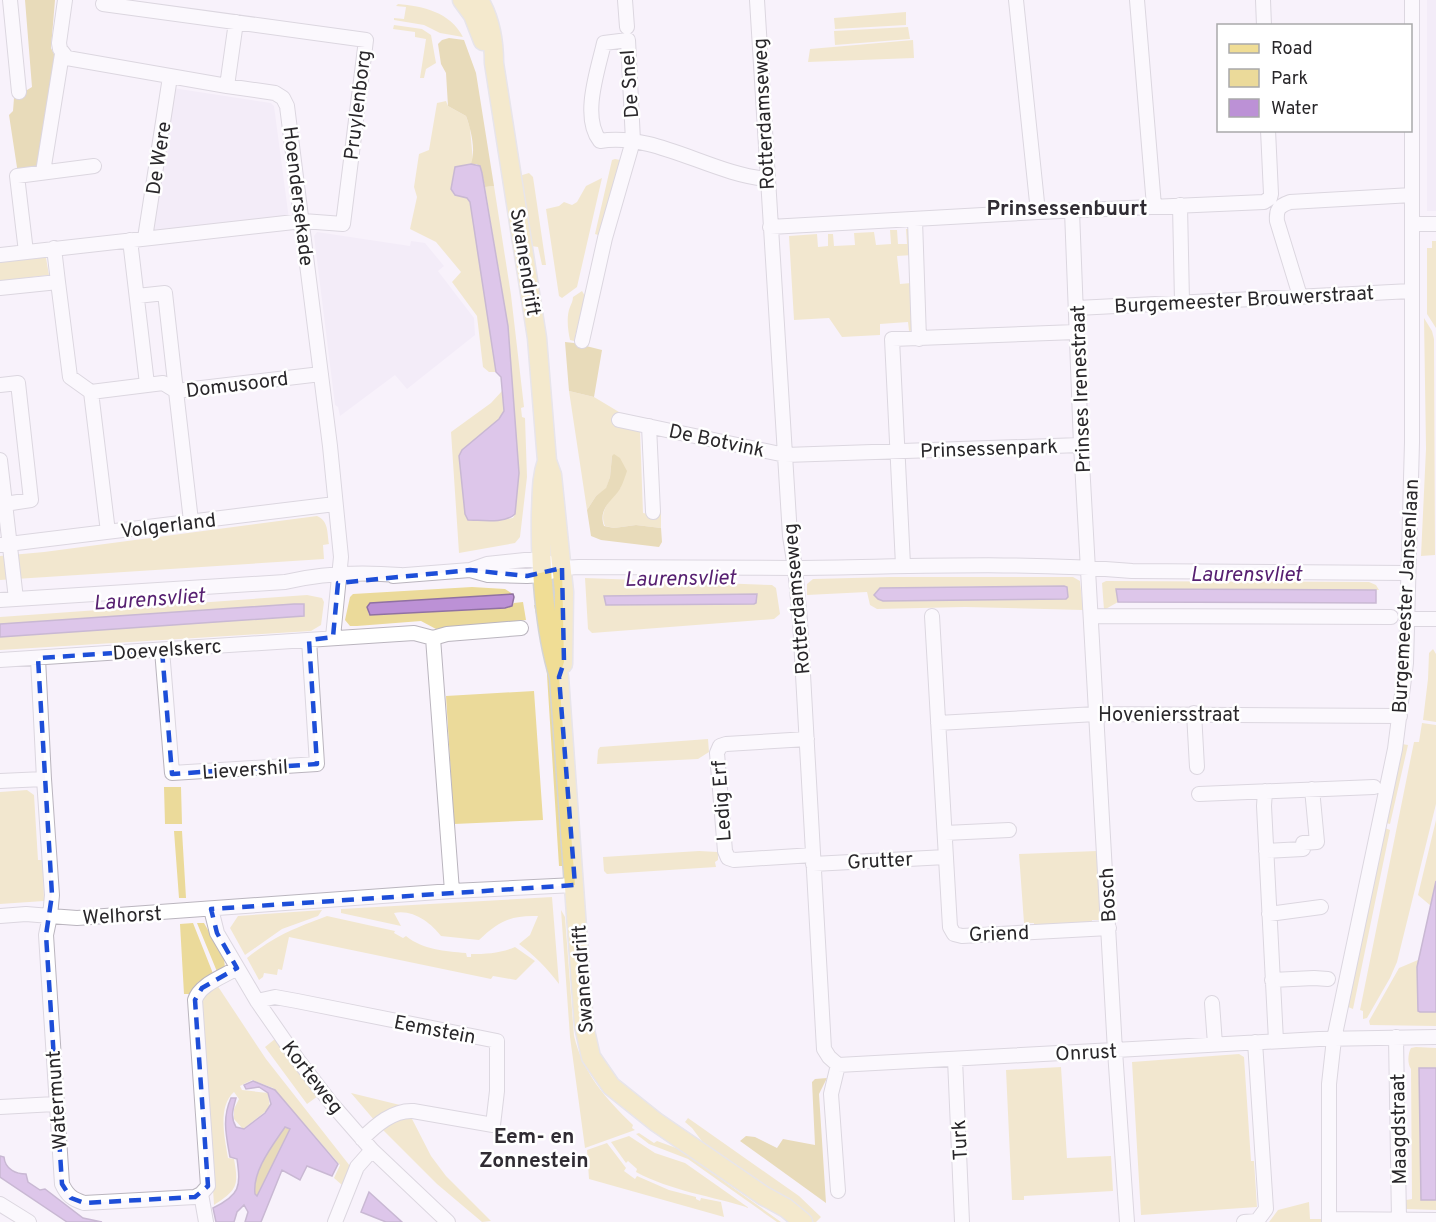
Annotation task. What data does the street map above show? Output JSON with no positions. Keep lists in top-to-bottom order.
{
  "streets": {
    "main road": ["Swanendrift"],
    "street": [
      "De Snel",
      "Pruylenborg",
      "Rotterdamseweg",
      "De Were",
      "Hoendersekade",
      "Burgemeester Brouwerstraat",
      "Domusoord",
      "Prinses Irenestraat",
      "De Botvink",
      "Prinsessenpark",
      "Volgerland",
      "Burgemeester Jansenlaan",
      "Doevelskerc",
      "Hoveniersstraat",
      "Lievershil",
      "Ledig Erf",
      "Grutter",
      "Bosch",
      "Welhorst",
      "Griend",
      "Eemstein",
      "Onrust",
      "Korteweg",
      "Watermunt",
      "Maagdstraat",
      "Turk"
    ]
  },
  "crossings": [
    ["De Snel", "Rotterdamseweg"],
    ["Pruylenborg", "Hoendersekade"],
    ["Rotterdamseweg", "De Botvink"],
    ["Rotterdamseweg", "Prinsessenpark"],
    ["Rotterdamseweg", "Ledig Erf"],
    ["Rotterdamseweg", "Grutter"],
    ["Rotterdamseweg", "Onrust"],
    ["De Were", "Hoendersekade"],
    ["Hoendersekade", "Domusoord"],
    ["Hoendersekade", "Volgerland"],
    ["Hoendersekade", "Doevelskerc"],
    ["Swanendrift", "Welhorst"],
    ["Burgemeester Brouwerstraat", "Prinses Irenestraat"],
    ["Burgemeester Brouwerstraat", "Burgemeester Jansenlaan"],
    ["Domusoord", "Volgerland"],
    ["Prinses Irenestraat", "Prinsessenpark"],
    ["Prinses Irenestraat", "Bosch"],
    ["De Botvink", "Prinsessenpark"],
    ["Burgemeester Jansenlaan", "Hoveniersstraat"],
    ["Burgemeester Jansenlaan", "Onrust"],
    ["Doevelskerc", "Lievershil"],
    ["Hoveniersstraat", "Bosch"],
    ["Hoveniersstraat", "Griend"],
    ["Ledig Erf", "Grutter"],
    ["Grutter", "Griend"],
    ["Bosch", "Griend"],
    ["Bosch", "Onrust"],
    ["Welhorst", "Korteweg"],
    ["Welhorst", "Watermunt"],
    ["Eemstein", "Korteweg"],
    ["Onrust", "Maagdstraat"],
    ["Onrust", "Turk"]
  ],
  "districts": ["Prinsessenbuurt", "Eem- en Zonnestein"],
  "water": ["Laurensvliet"],
  "legend": ["Road", "Park", "Water"]
}
